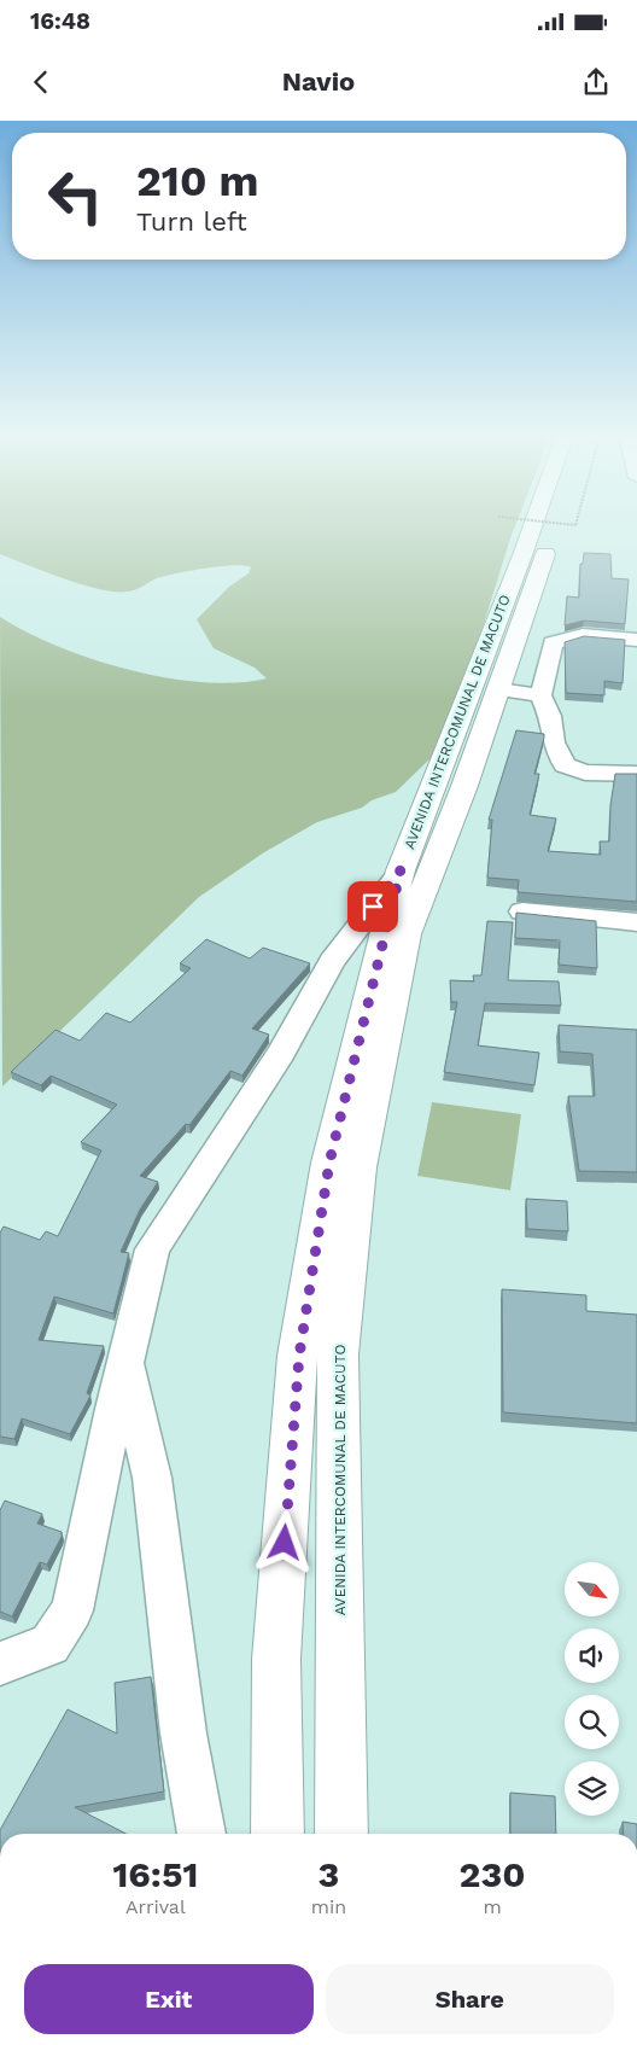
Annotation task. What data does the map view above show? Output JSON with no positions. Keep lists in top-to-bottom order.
{
  "streets": {
    "main road": ["AVENIDA INTERCOMUNAL DE MACUTO"]
  },
  "north": "bottom right",
  "page": {
    "status": "16:48",
    "header": "Navio",
    "turn": ["210 m", "Turn left"],
    "eta": [
      "16:51",
      "Arrival",
      "3",
      "min",
      "230",
      "m"
    ],
    "buttons": ["Exit", "Share"]
  }
}
